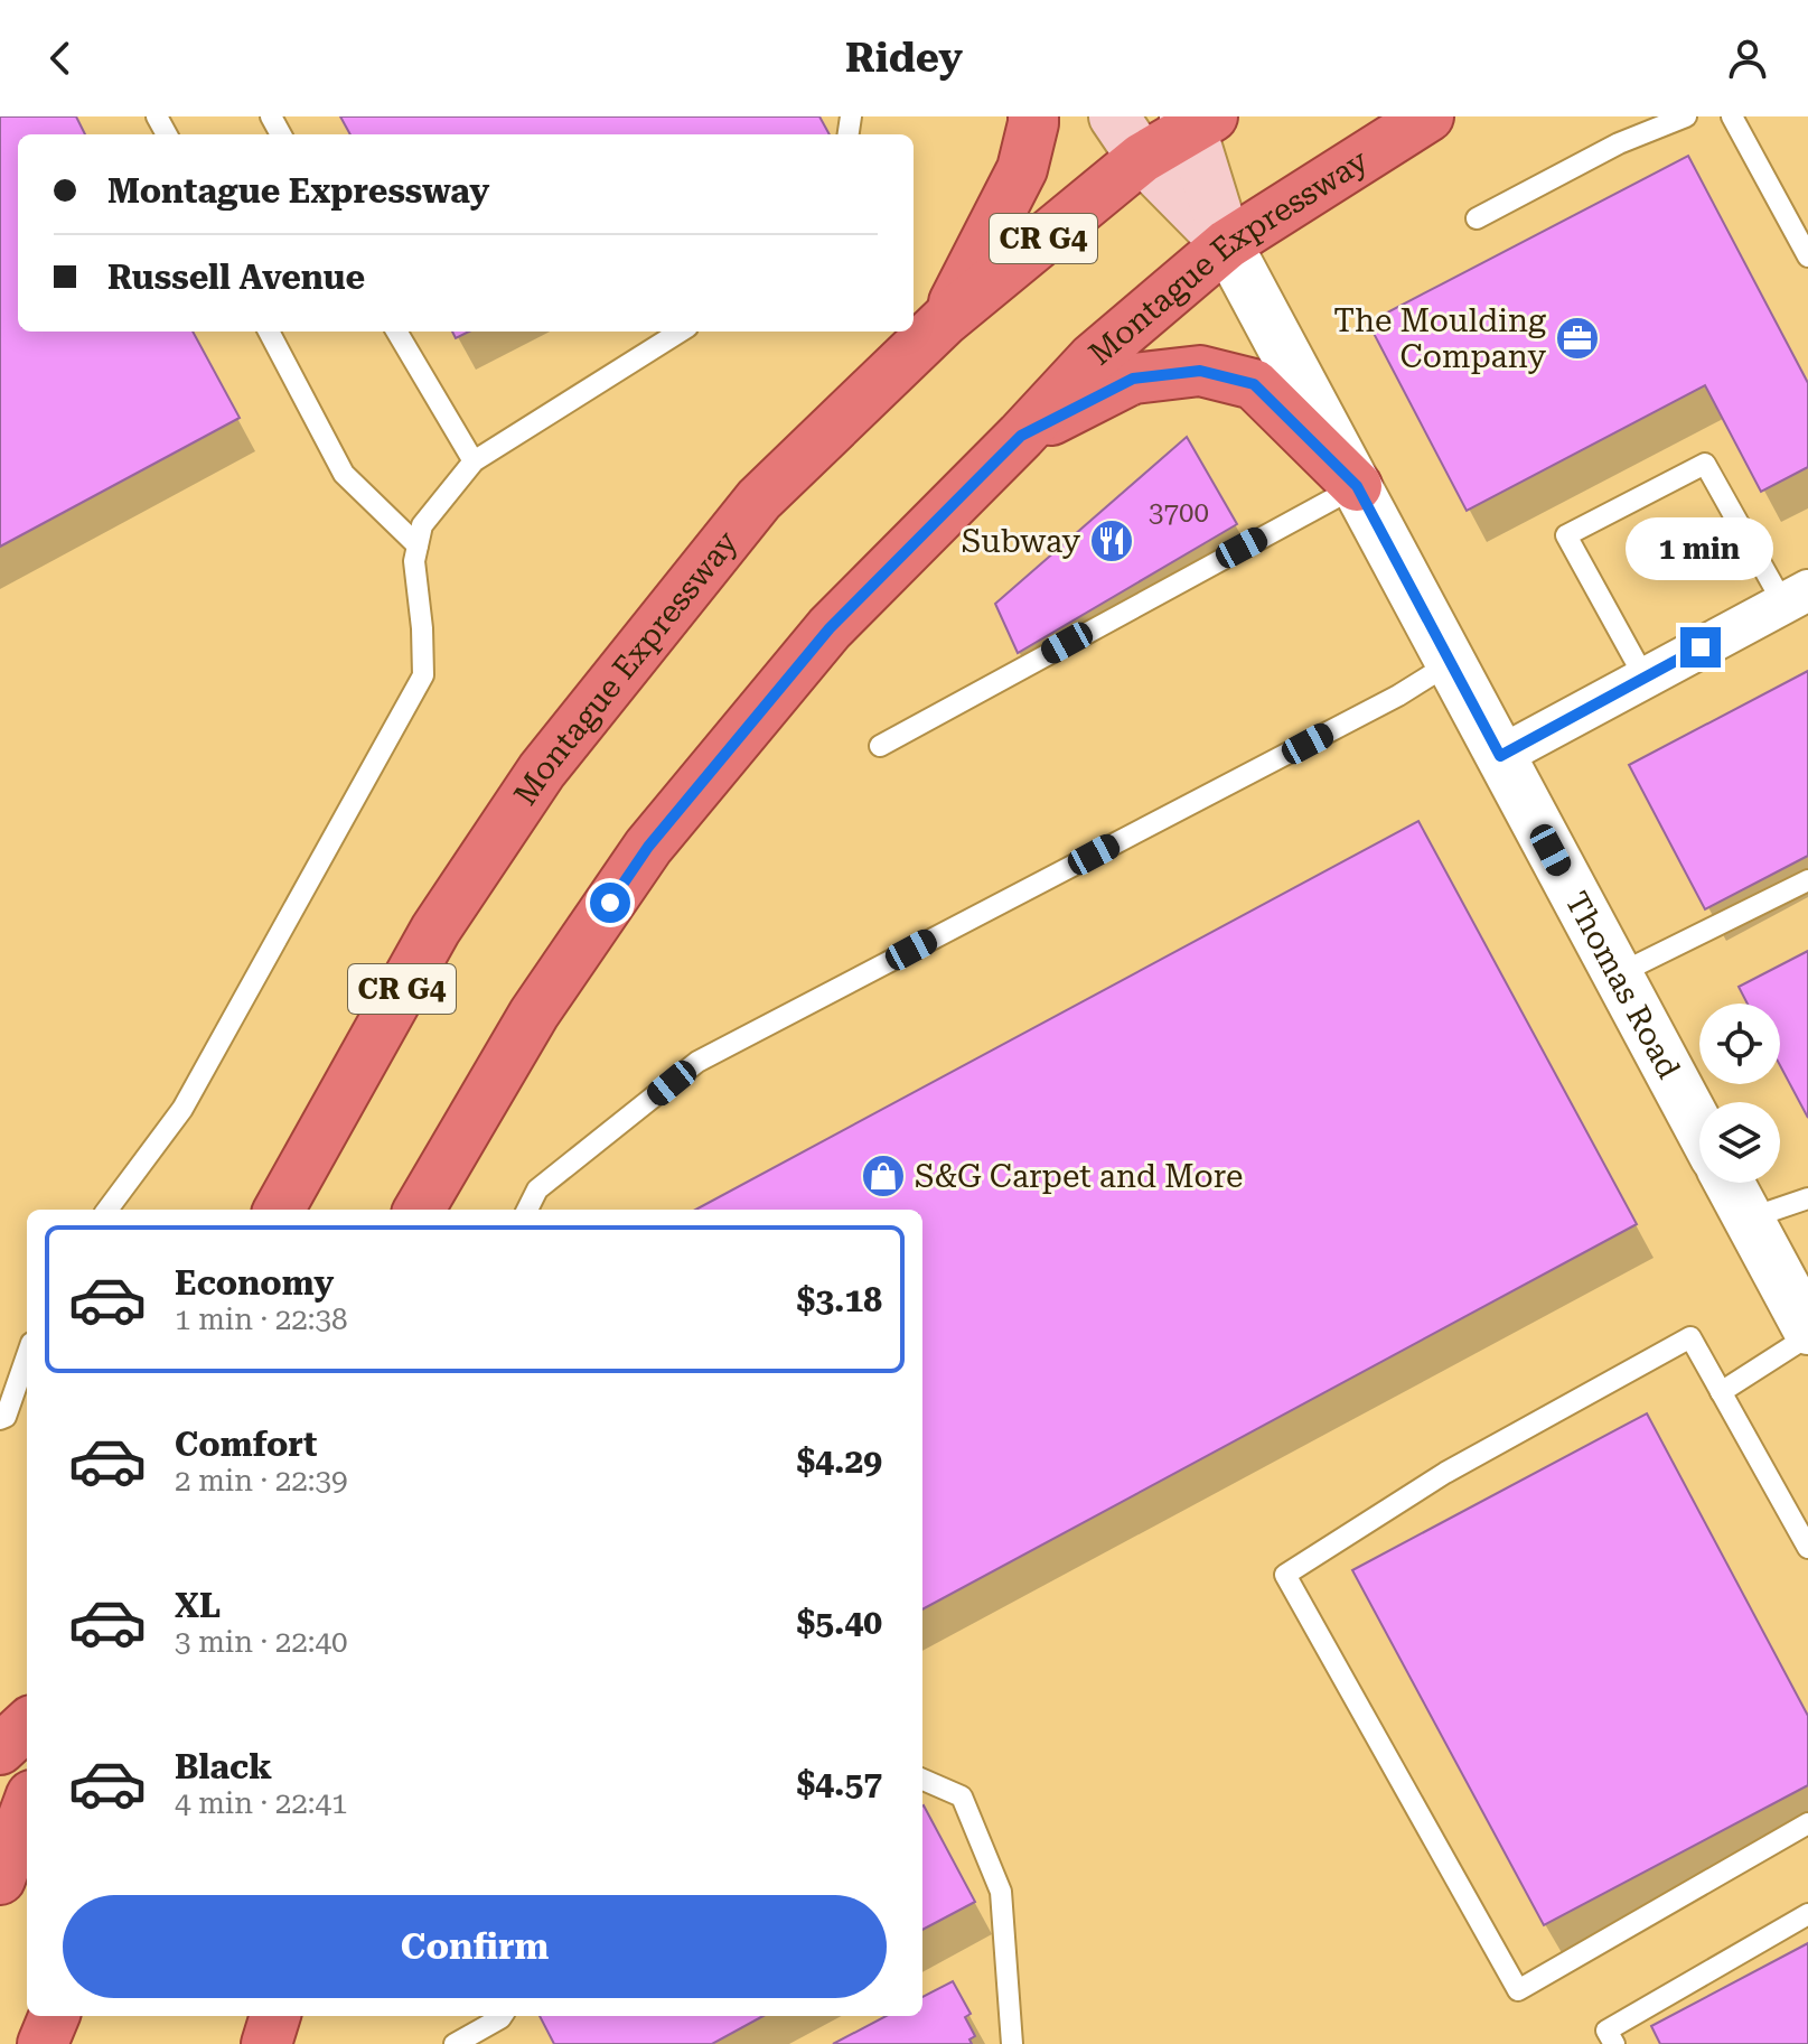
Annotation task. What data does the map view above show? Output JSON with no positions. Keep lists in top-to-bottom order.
{
  "streets": {
    "highway": ["CR G4", "Montague Expressway"],
    "street": ["Thomas Road"]
  },
  "crossings": [
    ["Montague Expressway", "Thomas Road"]
  ],
  "places": {
    "office": ["The Moulding Company"],
    "restaurant": ["Subway"],
    "shop": ["S&G Carpet and More"]
  },
  "house_numbers": ["3700"],
  "page": {
    "header": "Ridey",
    "banner": ["Montague Expressway", "Russell Avenue"],
    "bubble": "1 min",
    "list": [
      {
        "name": "Economy",
        "note": "1 min · 22:38",
        "value": "$3.18"
      },
      {
        "name": "Comfort",
        "note": "2 min · 22:39",
        "value": "$4.29"
      },
      {
        "name": "XL",
        "note": "3 min · 22:40",
        "value": "$5.40"
      },
      {
        "name": "Black",
        "note": "4 min · 22:41",
        "value": "$4.57"
      }
    ],
    "buttons": "Confirm"
  }
}
